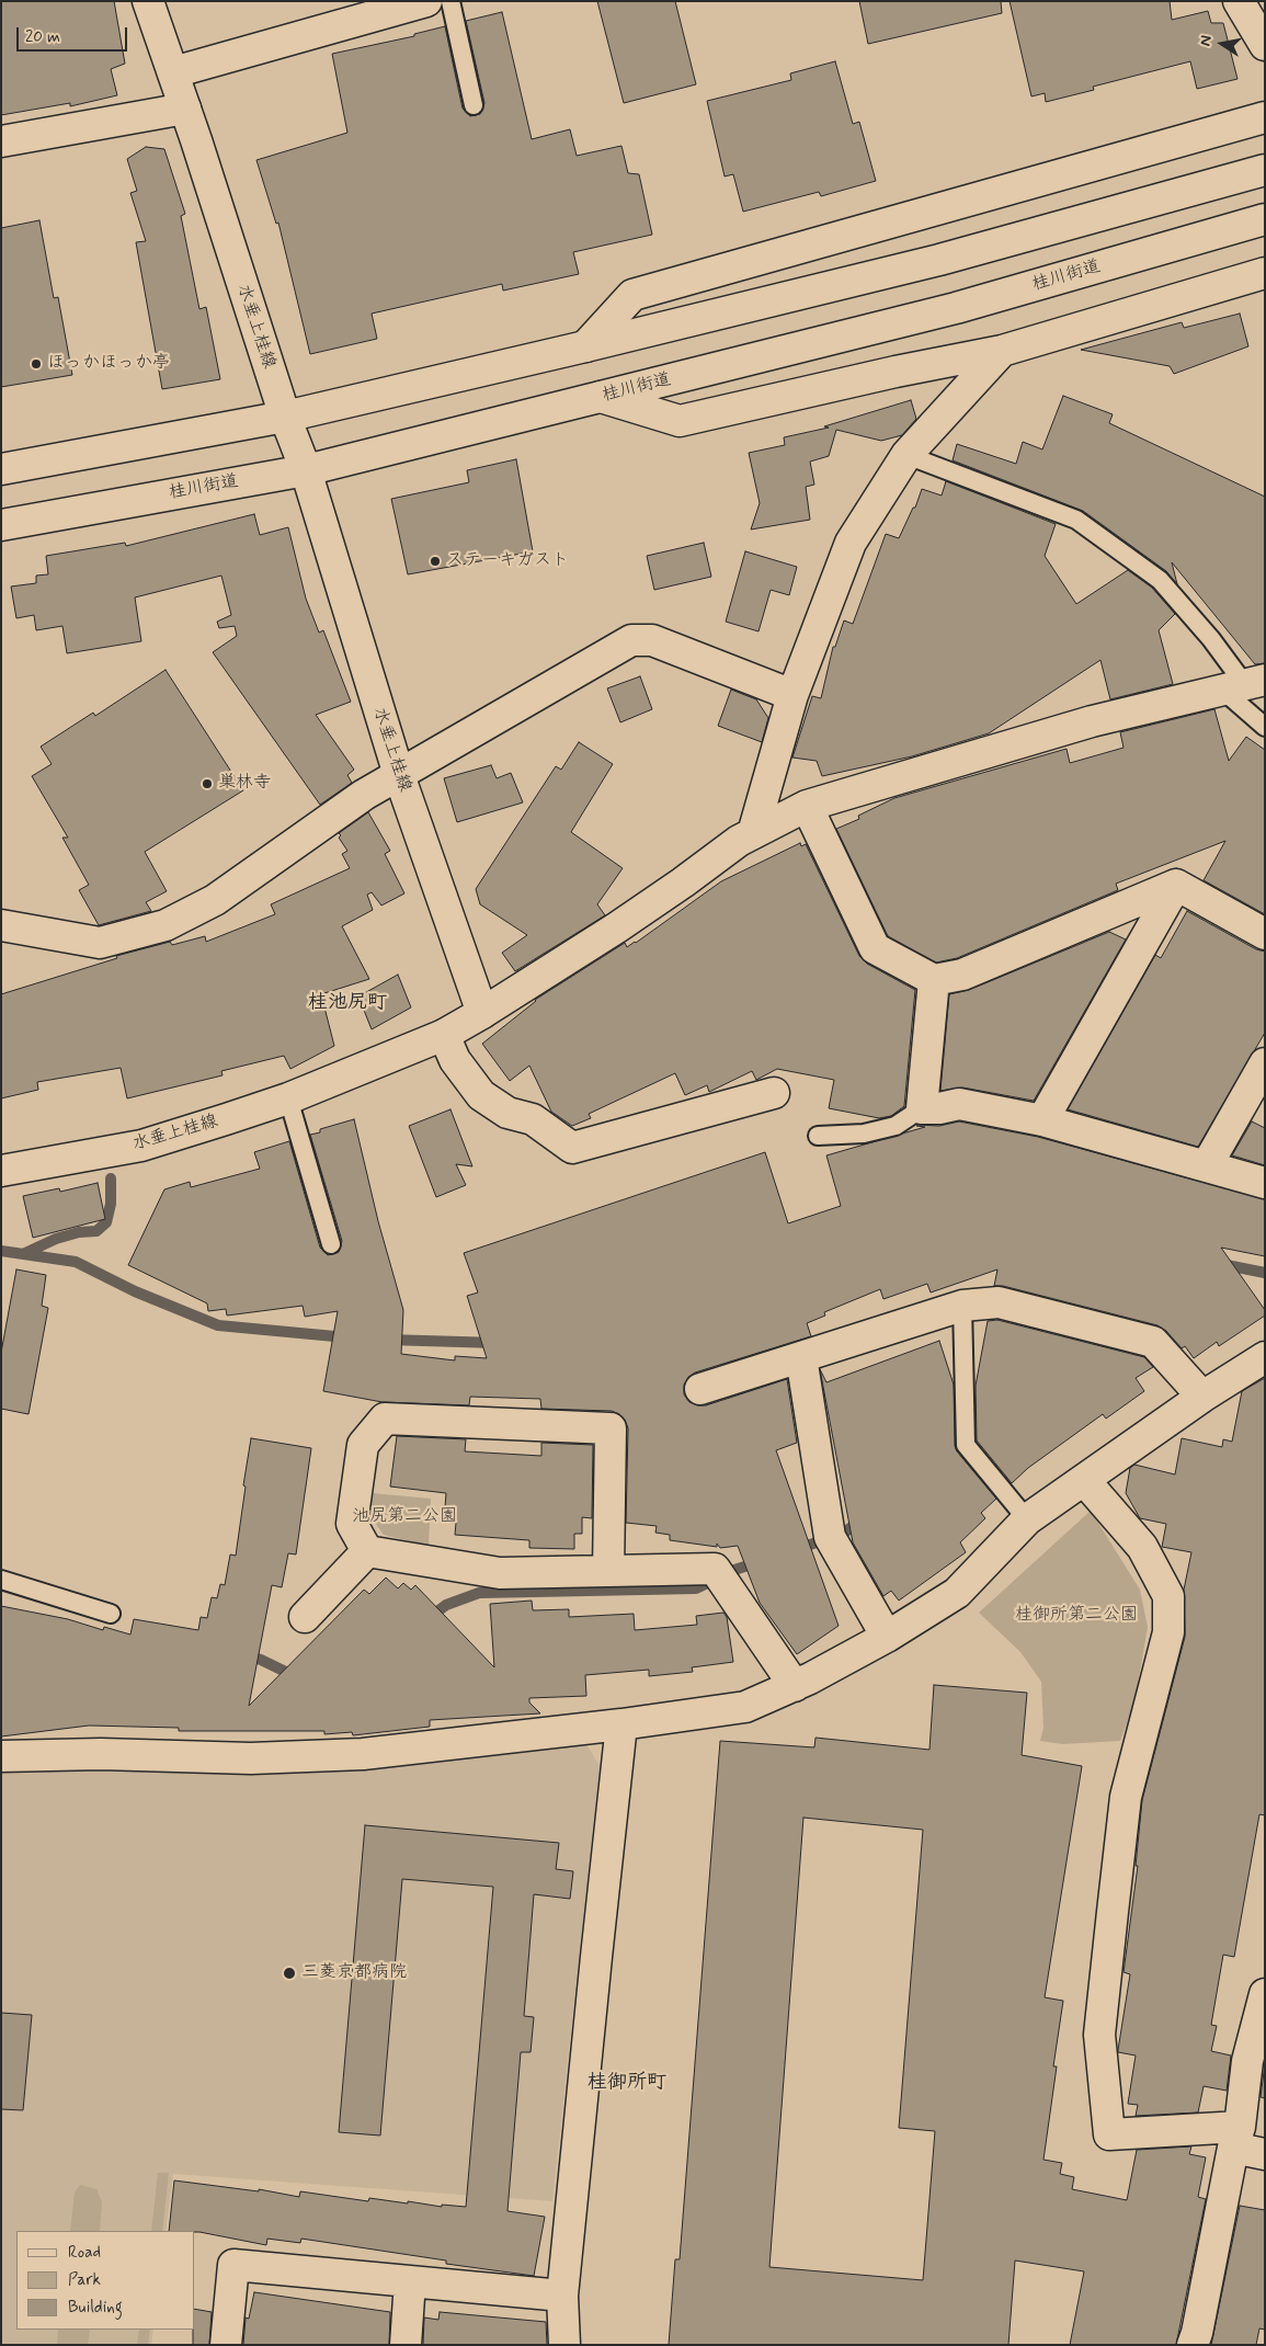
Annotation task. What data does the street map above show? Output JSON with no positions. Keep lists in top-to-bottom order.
{
  "streets": {
    "street": ["桂川街道", "水垂上桂線"]
  },
  "crossings": [
    ["桂川街道", "水垂上桂線"]
  ],
  "districts": ["桂池尻町", "桂御所町"],
  "parks": ["池尻第二公園", "桂御所第二公園"],
  "places": [
    "ほっかほっか亭",
    "ステーキガスト",
    "巣林寺",
    "三菱京都病院"
  ],
  "legend": ["Road", "Park", "Building"],
  "scale_bar": "20 m",
  "north": "left"
}
